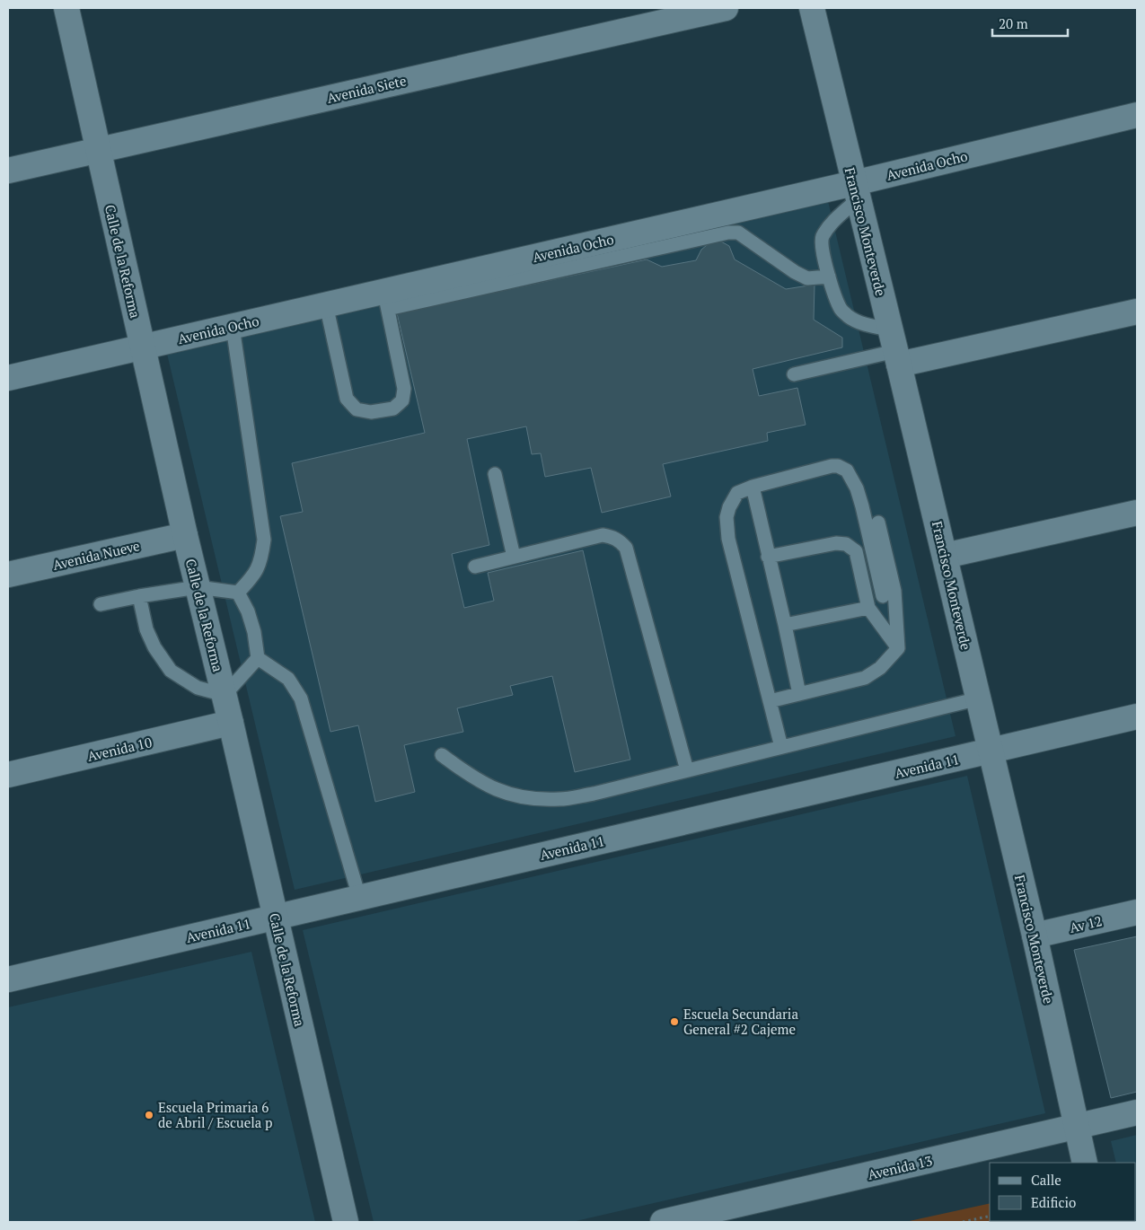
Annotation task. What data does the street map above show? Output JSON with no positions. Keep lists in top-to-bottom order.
{
  "streets": {
    "street": [
      "Avenida Siete",
      "Avenida Ocho",
      "Francisco Monteverde",
      "Calle de la Reforma",
      "Avenida Nueve",
      "Avenida 10",
      "Avenida 11",
      "Av 12",
      "Avenida 13"
    ]
  },
  "crossings": [
    ["Avenida Siete", "Calle de la Reforma"],
    ["Avenida Ocho", "Francisco Monteverde"],
    ["Avenida Ocho", "Calle de la Reforma"],
    ["Francisco Monteverde", "Avenida 11"],
    ["Francisco Monteverde", "Av 12"],
    ["Francisco Monteverde", "Avenida 13"],
    ["Calle de la Reforma", "Avenida Nueve"],
    ["Calle de la Reforma", "Avenida 10"],
    ["Calle de la Reforma", "Avenida 11"]
  ],
  "places": ["Escuela Secundaria General #2 Cajeme", "Escuela Primaria 6 de Abril / Escuela p"],
  "legend": ["Calle", "Edificio"],
  "scale_bar": "20 m"
}
